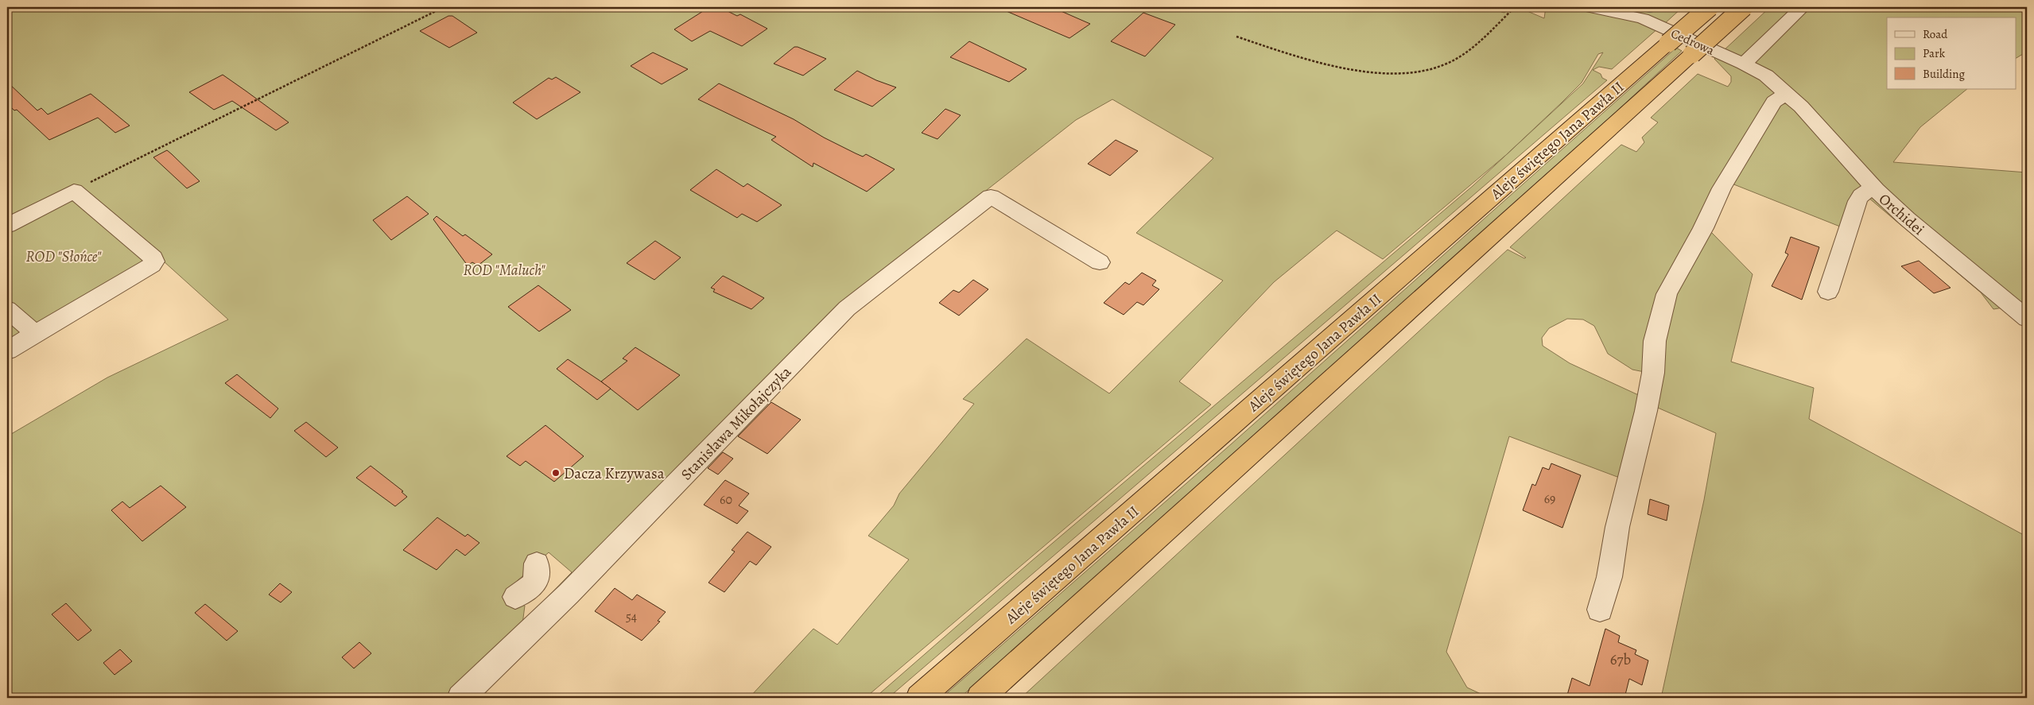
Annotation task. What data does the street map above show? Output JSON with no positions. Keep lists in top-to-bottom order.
{
  "streets": {
    "highway": ["Aleje świętego Jana Pawła II"],
    "street": ["Cedrowa", "Orchidei", "Stanisława Mikołajczyka"]
  },
  "crossings": [
    ["Cedrowa", "Orchidei"]
  ],
  "parks": ["ROD \"Słońce\"", "ROD \"Maluch\""],
  "places": ["Dacza Krzywasa"],
  "house_numbers": [
    "69",
    "60",
    "54",
    "67b"
  ],
  "legend": ["Road", "Park", "Building"]
}
